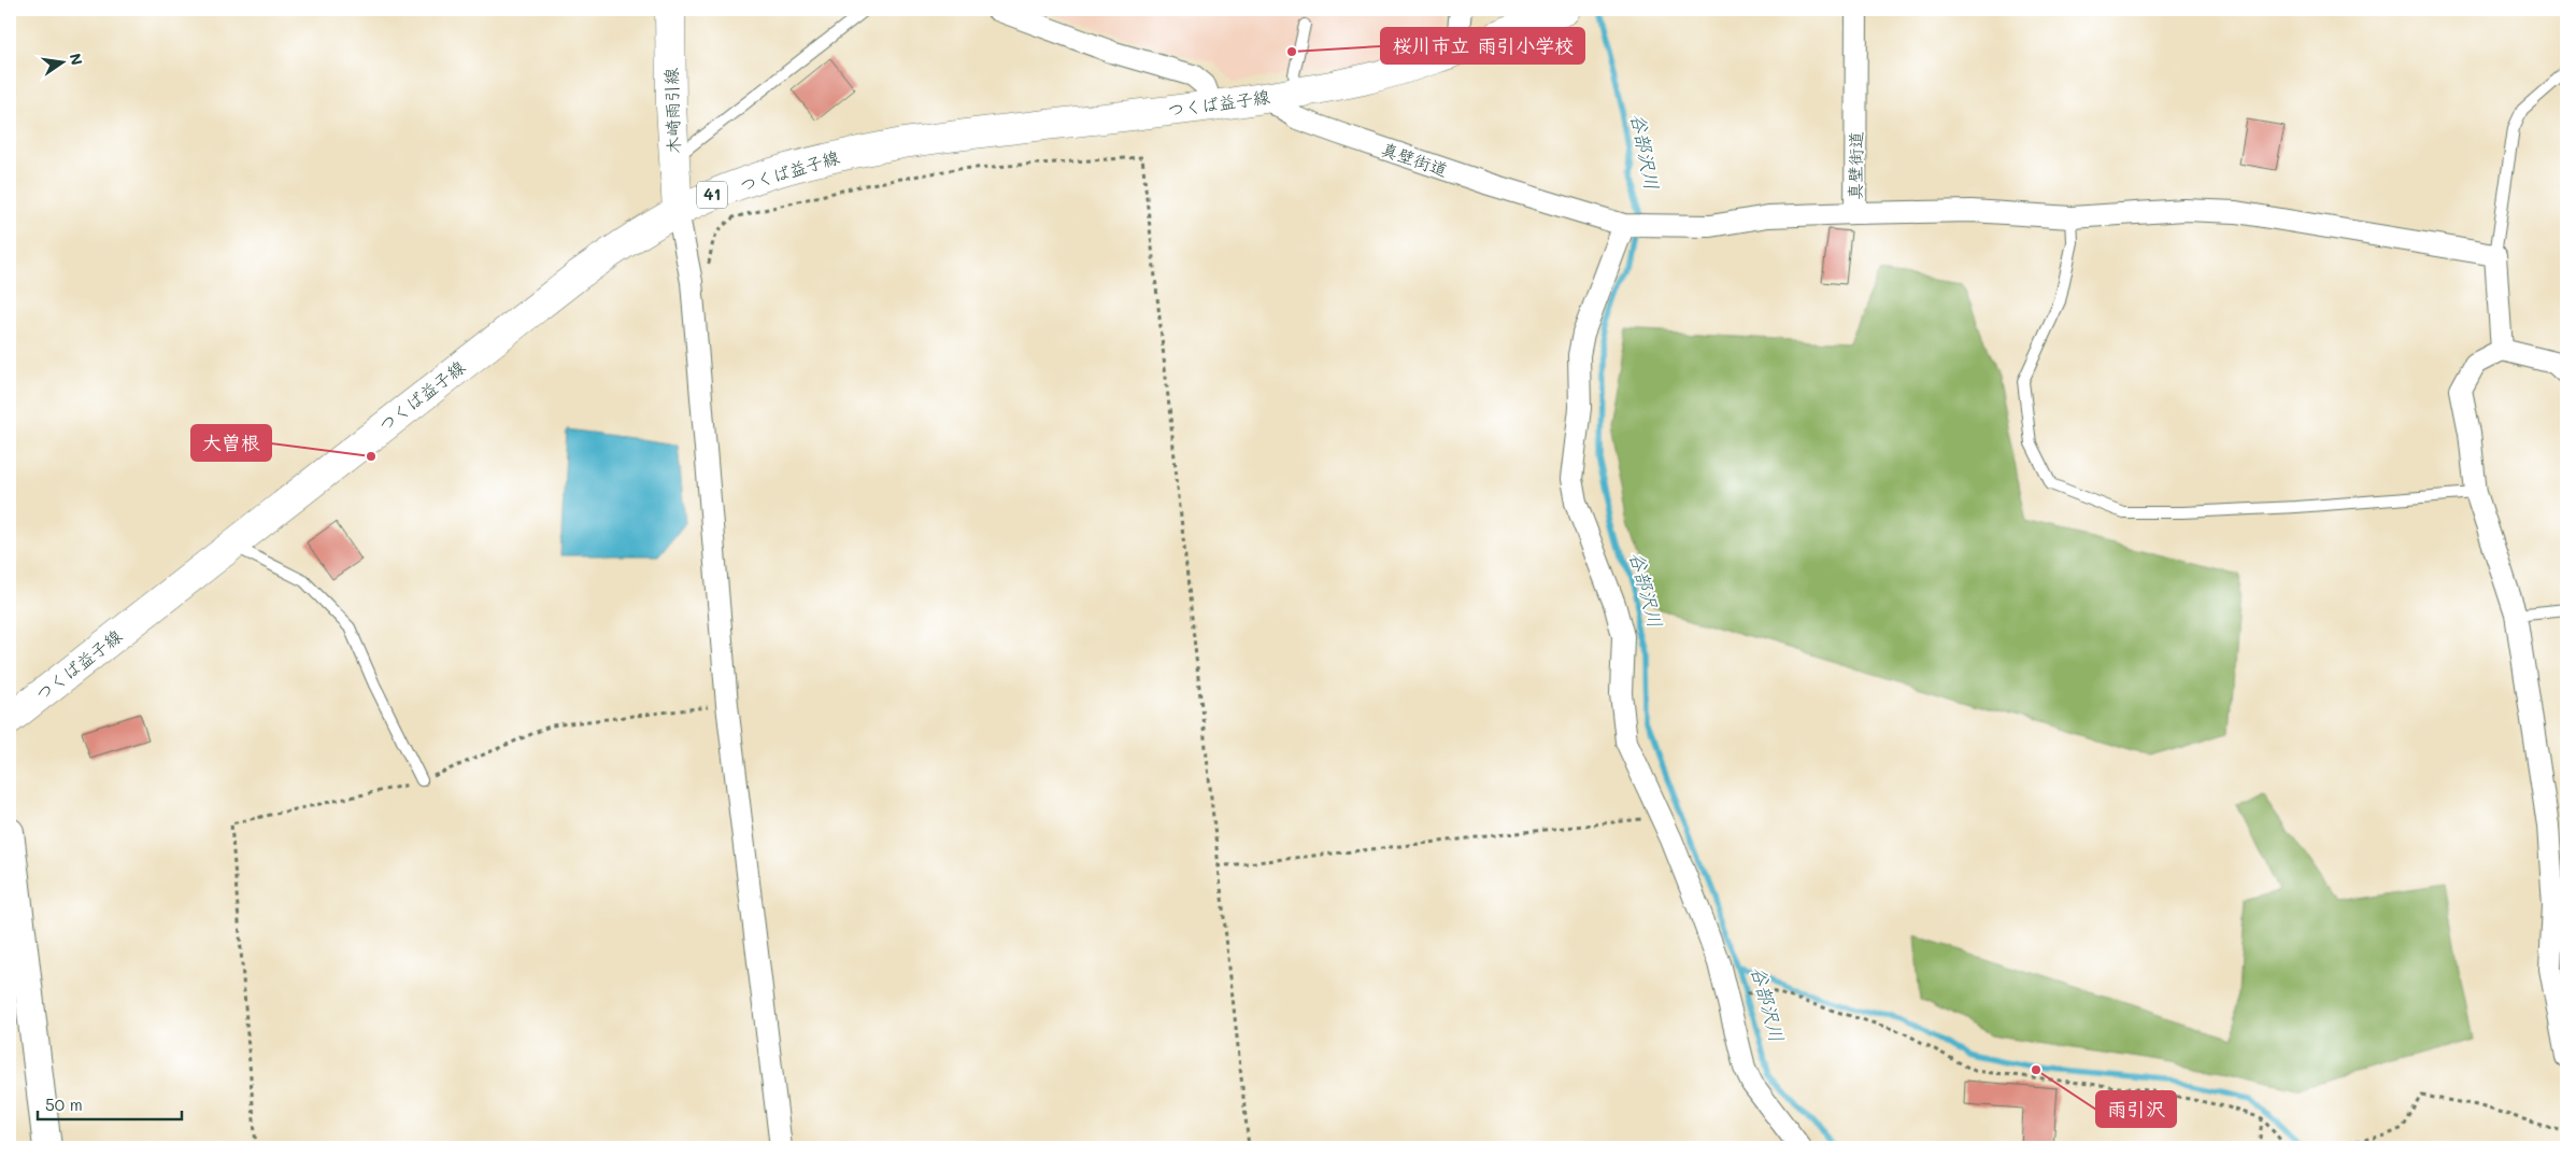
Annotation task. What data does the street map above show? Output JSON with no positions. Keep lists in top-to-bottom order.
{
  "streets": {
    "main road": ["つくば益子線", "木崎雨引線", "41"],
    "street": ["真壁街道"]
  },
  "crossings": [
    ["つくば益子線", "木崎雨引線"],
    ["つくば益子線", "真壁街道"]
  ],
  "water": ["谷部沢川"],
  "places": ["桜川市立 雨引小学校", "大曽根", "雨引沢"],
  "scale_bar": "50 m",
  "north": "right"
}
